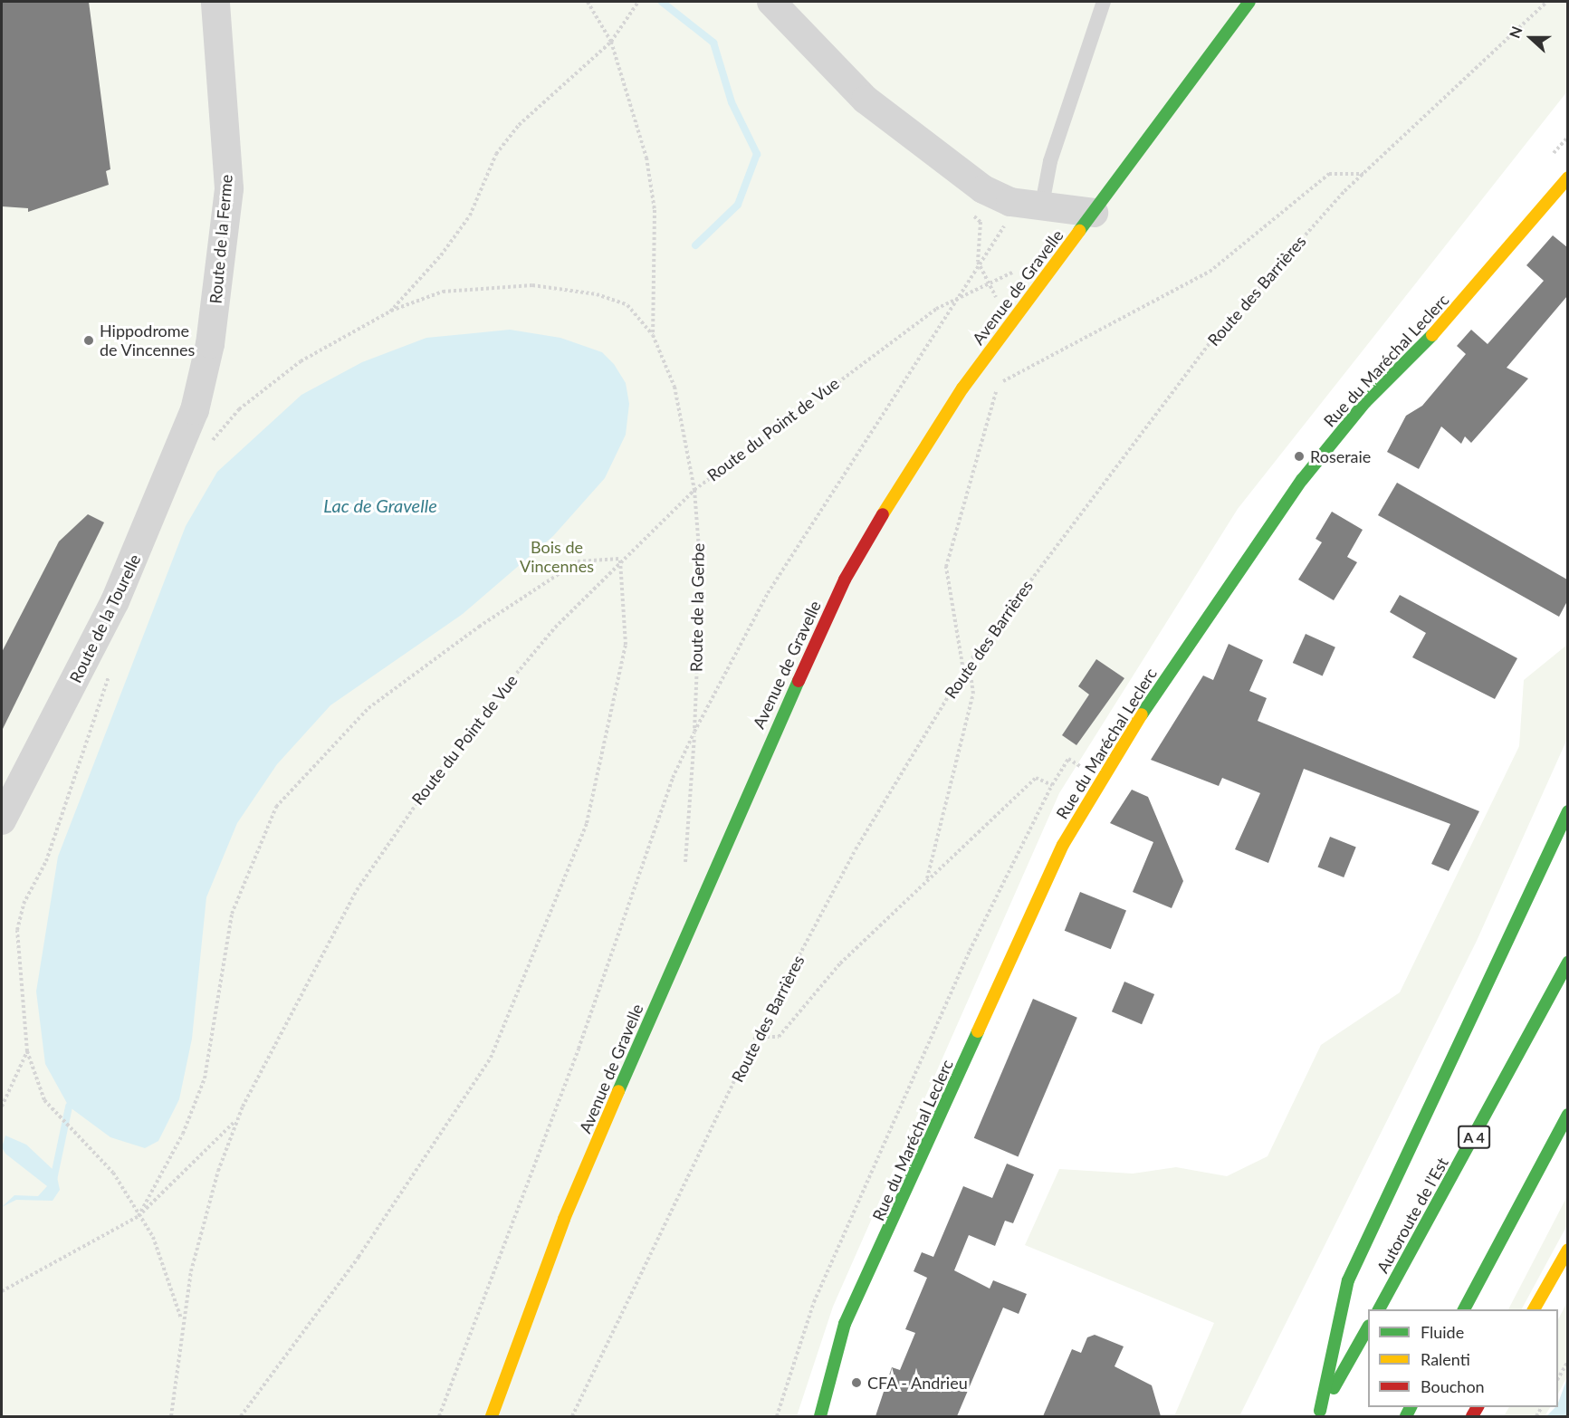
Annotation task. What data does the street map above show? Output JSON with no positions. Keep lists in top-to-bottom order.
{
  "streets": {
    "main road": [
      "Avenue de Gravelle",
      "Rue du Maréchal Leclerc",
      "A 4",
      "Autoroute de l’Est"
    ],
    "street": ["Route de la Ferme", "Route de la Tourelle"],
    "path": ["Route des Barrières", "Route du Point de Vue", "Route de la Gerbe"]
  },
  "crossings": [
    ["Route de la Ferme", "Route de la Tourelle"],
    ["Route du Point de Vue", "Route de la Gerbe"]
  ],
  "water": ["Lac de Gravelle"],
  "parks": ["Bois de Vincennes"],
  "places": ["Hippodrome de Vincennes", "Roseraie", "CFA - Andrieu"],
  "legend": ["Fluide", "Ralenti", "Bouchon"],
  "north": "left"
}
